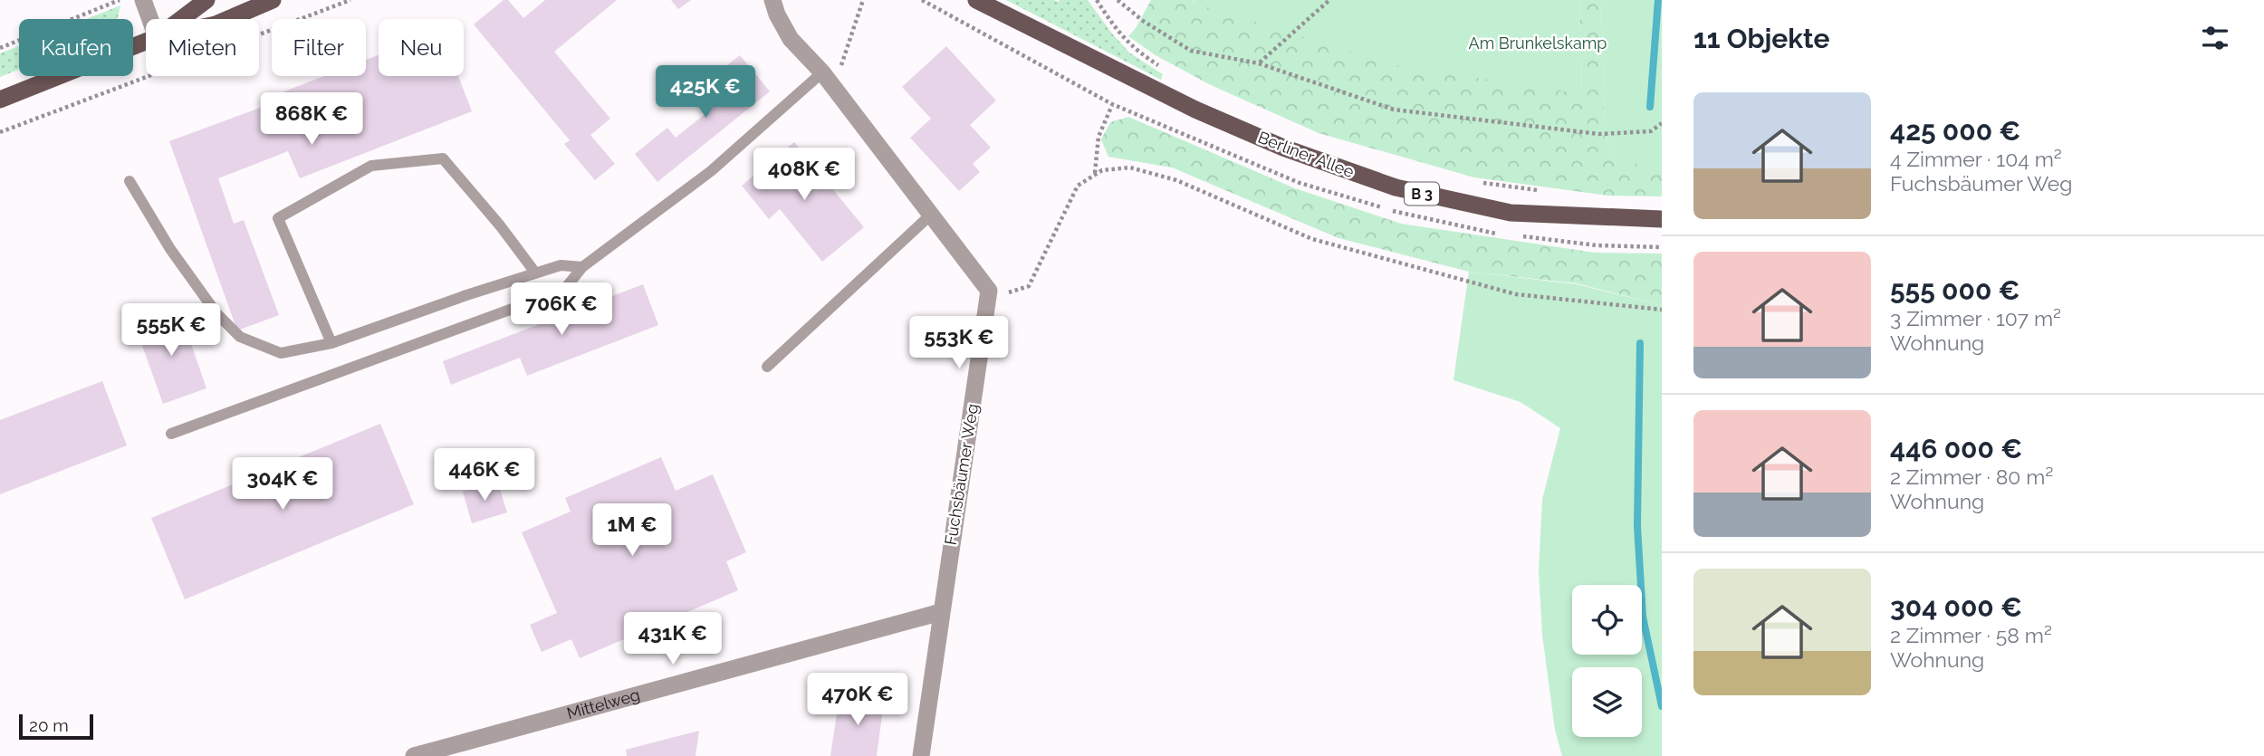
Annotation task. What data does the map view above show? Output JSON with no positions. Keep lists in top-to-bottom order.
{
  "streets": {
    "main road": ["Berliner Allee", "B 3"],
    "street": ["Fuchsbäumer Weg", "Mittelweg"]
  },
  "crossings": [
    ["Fuchsbäumer Weg", "Mittelweg"]
  ],
  "parks": ["Am Brunkelskamp"],
  "scale_bar": "20 m",
  "page": {
    "heading": "11 Objekte",
    "chip": [
      "Kaufen",
      "Mieten",
      "Filter",
      "Neu"
    ],
    "price": [
      "425K €",
      "868K €",
      "408K €",
      "706K €",
      "555K €",
      "553K €",
      "446K €",
      "304K €",
      "1M €",
      "431K €",
      "470K €"
    ],
    "list": [
      {
        "name": "425 000 €",
        "note": "4 Zimmer · 104 m² · Fuchsbäumer Weg"
      },
      {
        "name": "555 000 €",
        "note": "3 Zimmer · 107 m² · Wohnung"
      },
      {
        "name": "446 000 €",
        "note": "2 Zimmer · 80 m² · Wohnung"
      },
      {
        "name": "304 000 €",
        "note": "2 Zimmer · 58 m² · Wohnung"
      }
    ],
    "scale": "20 m"
  }
}
